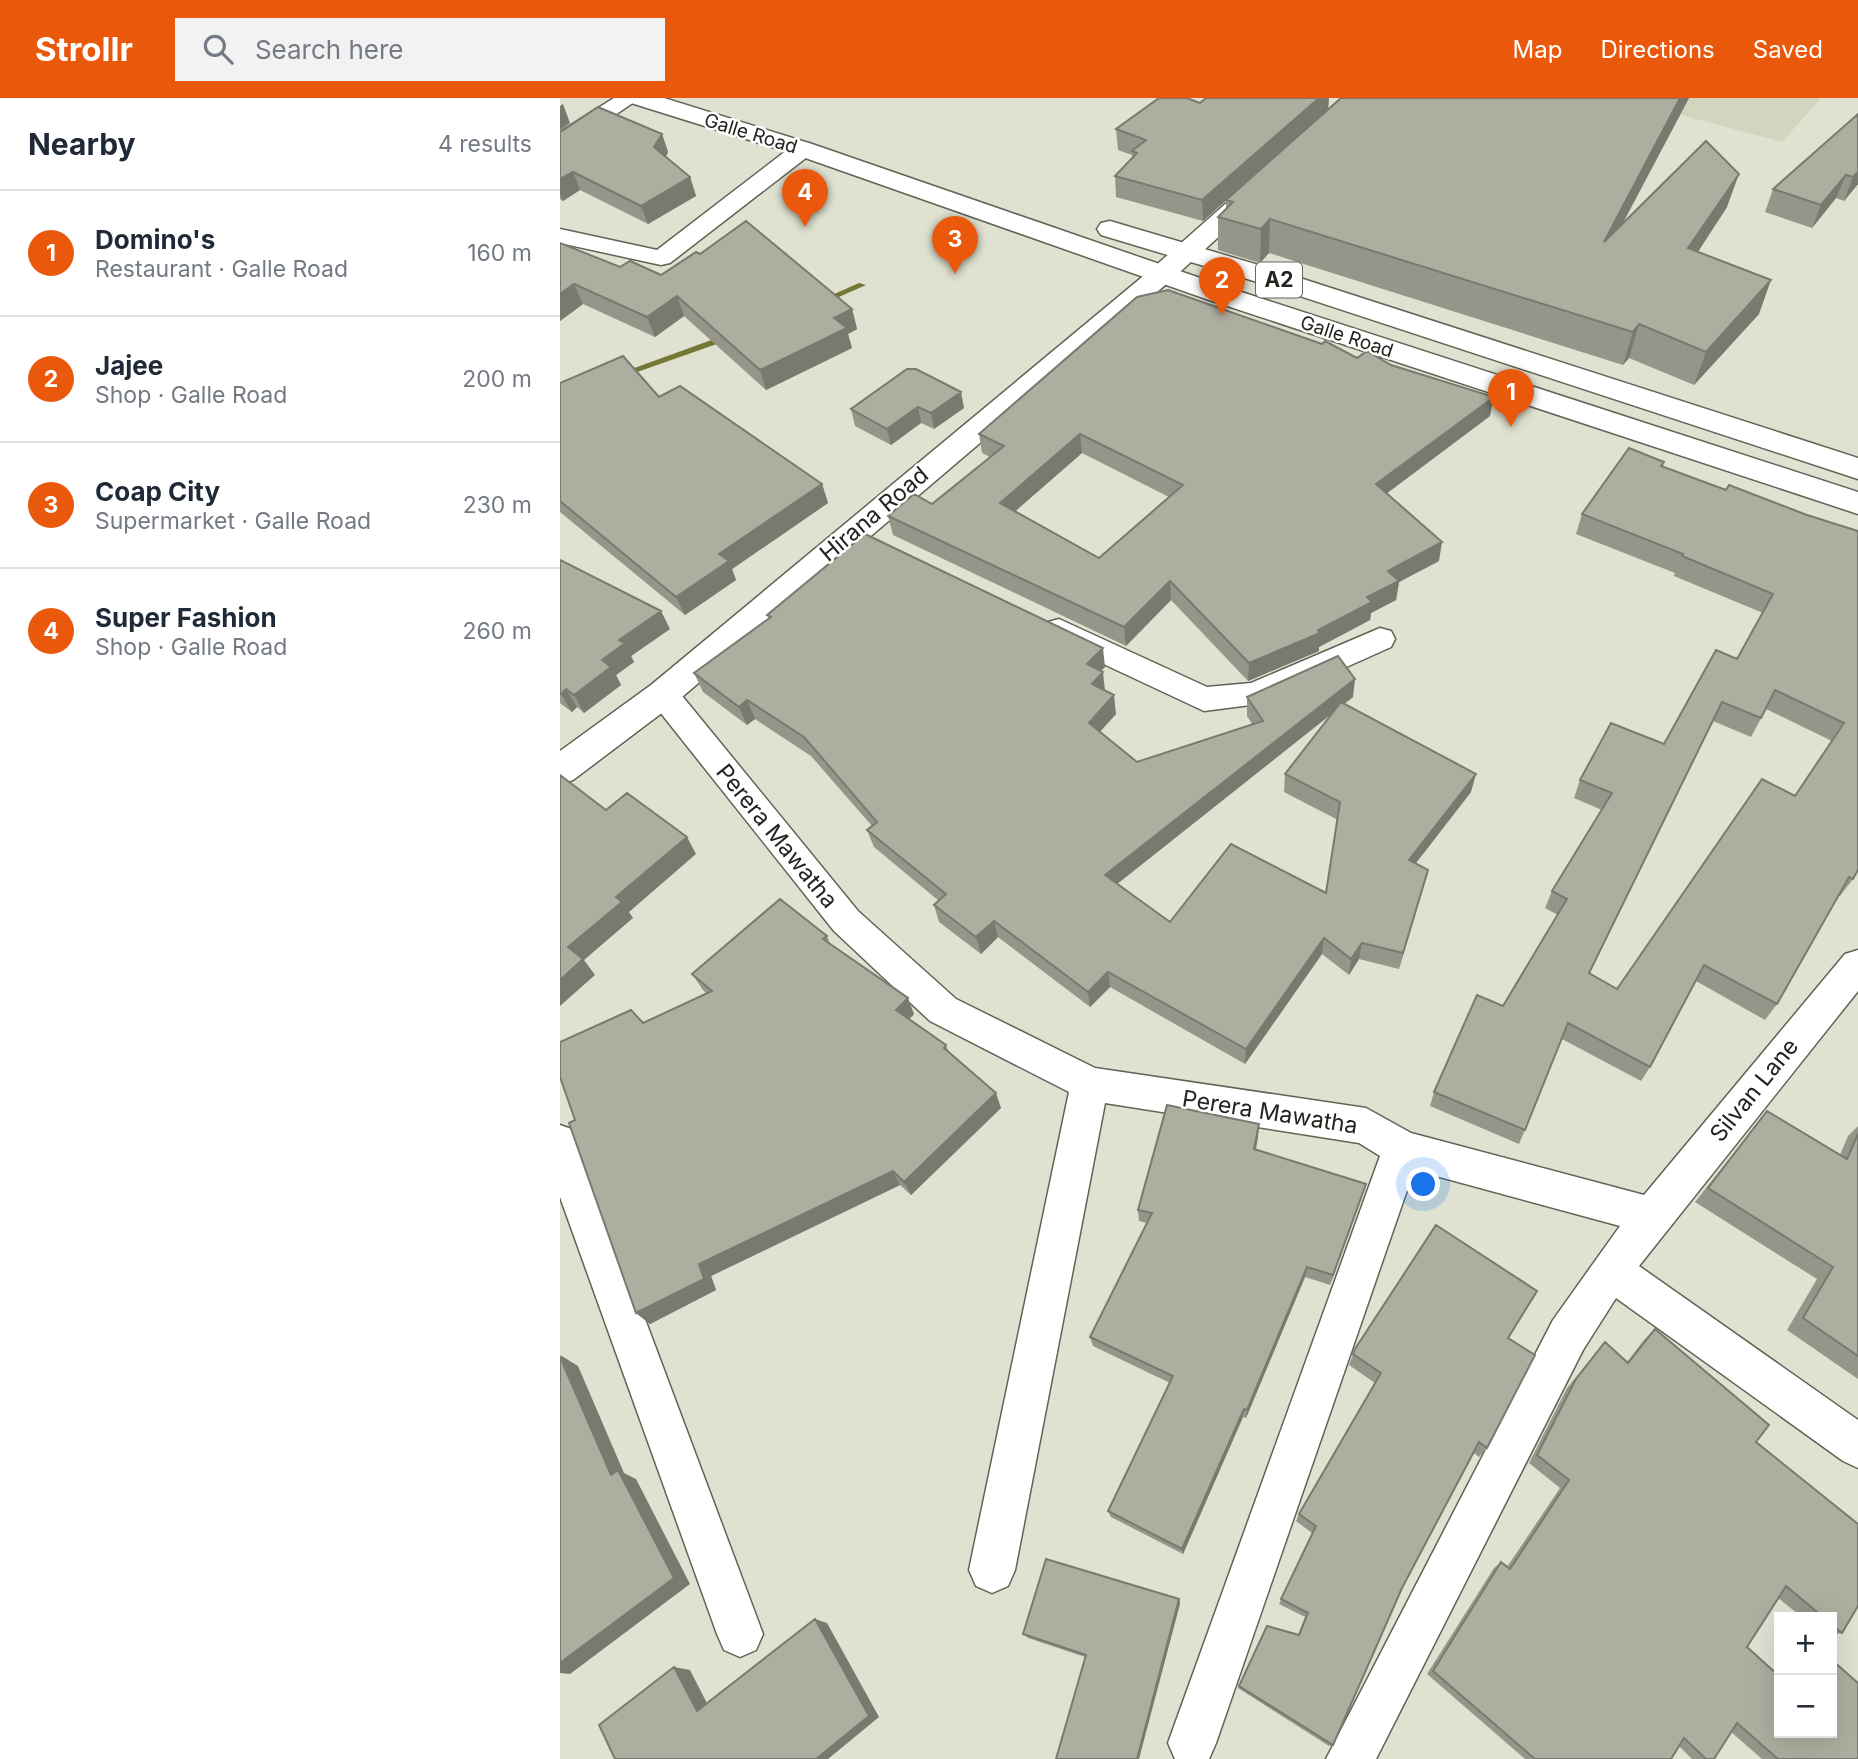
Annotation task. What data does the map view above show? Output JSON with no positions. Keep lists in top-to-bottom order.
{
  "streets": {
    "main road": ["Galle Road", "A2", "Hirana Road"],
    "street": ["Perera Mawatha", "Silvan Lane"]
  },
  "crossings": [
    ["Galle Road", "Hirana Road"],
    ["Hirana Road", "Perera Mawatha"],
    ["Perera Mawatha", "Silvan Lane"]
  ],
  "page": {
    "header": "Strollr",
    "search": "Search here",
    "nav": ["Map", "Directions", "Saved"],
    "heading": ["Nearby", "4 results"],
    "pins": [
      "4",
      "3",
      "2",
      "1"
    ],
    "list": [
      {
        "mark": "1",
        "name": "Domino's",
        "note": "Restaurant · Galle Road",
        "value": "160 m"
      },
      {
        "mark": "2",
        "name": "Jajee",
        "note": "Shop · Galle Road",
        "value": "200 m"
      },
      {
        "mark": "3",
        "name": "Coap City",
        "note": "Supermarket · Galle Road",
        "value": "230 m"
      },
      {
        "mark": "4",
        "name": "Super Fashion",
        "note": "Shop · Galle Road",
        "value": "260 m"
      }
    ],
    "map_buttons": ["+", "−"]
  }
}
